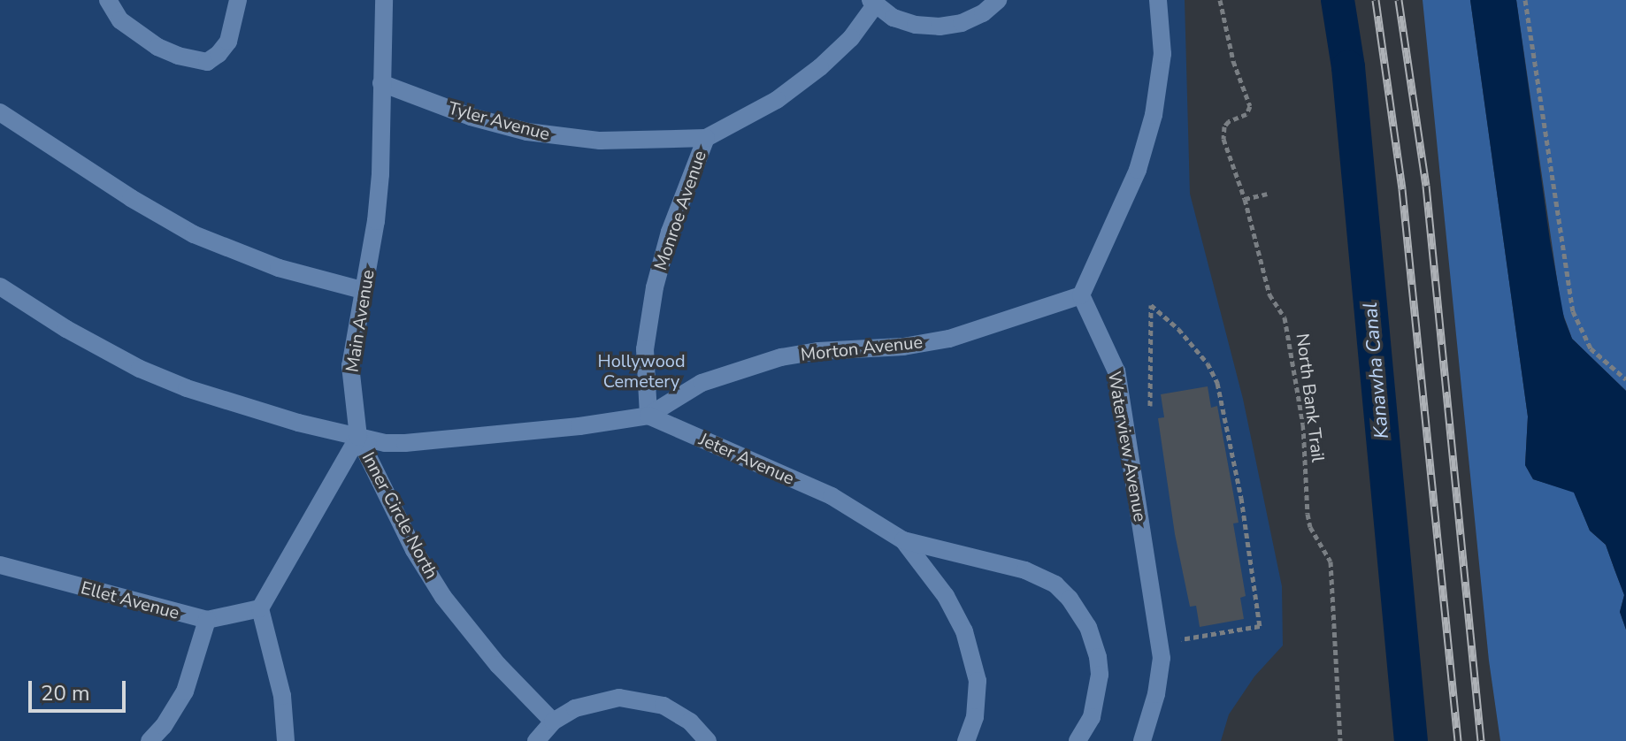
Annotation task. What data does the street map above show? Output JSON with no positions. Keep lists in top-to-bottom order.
{
  "streets": {
    "lane": [
      "Tyler Avenue",
      "Monroe Avenue",
      "Main Avenue",
      "Morton Avenue",
      "Waterview Avenue",
      "Jeter Avenue",
      "Inner Circle North",
      "Ellet Avenue"
    ],
    "path": ["North Bank Trail"]
  },
  "crossings": [
    ["Tyler Avenue", "Monroe Avenue"],
    ["Tyler Avenue", "Main Avenue"],
    ["Monroe Avenue", "Morton Avenue"],
    ["Monroe Avenue", "Jeter Avenue"],
    ["Main Avenue", "Inner Circle North"],
    ["Morton Avenue", "Waterview Avenue"],
    ["Morton Avenue", "Jeter Avenue"]
  ],
  "water": ["Kanawha Canal"],
  "parks": ["Hollywood Cemetery"],
  "scale_bar": "20 m"
}
